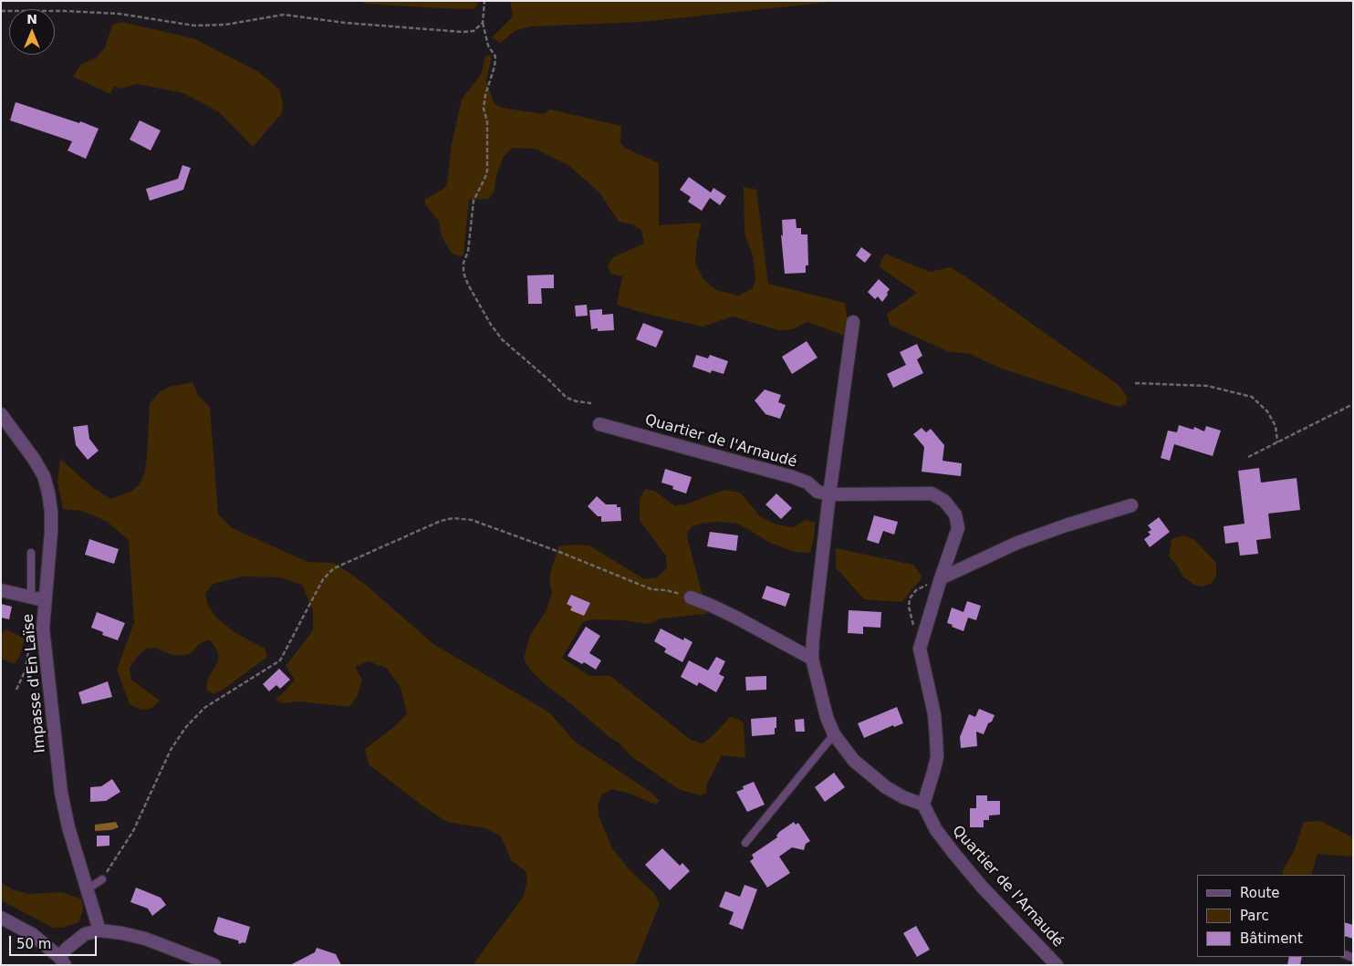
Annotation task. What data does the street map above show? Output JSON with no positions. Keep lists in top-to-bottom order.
{
  "streets": {
    "street": ["Quartier de l'Arnaudé", "Impasse d'En Laïse"]
  },
  "legend": ["Route", "Parc", "Bâtiment"],
  "scale_bar": "50 m",
  "north": "top"
}
